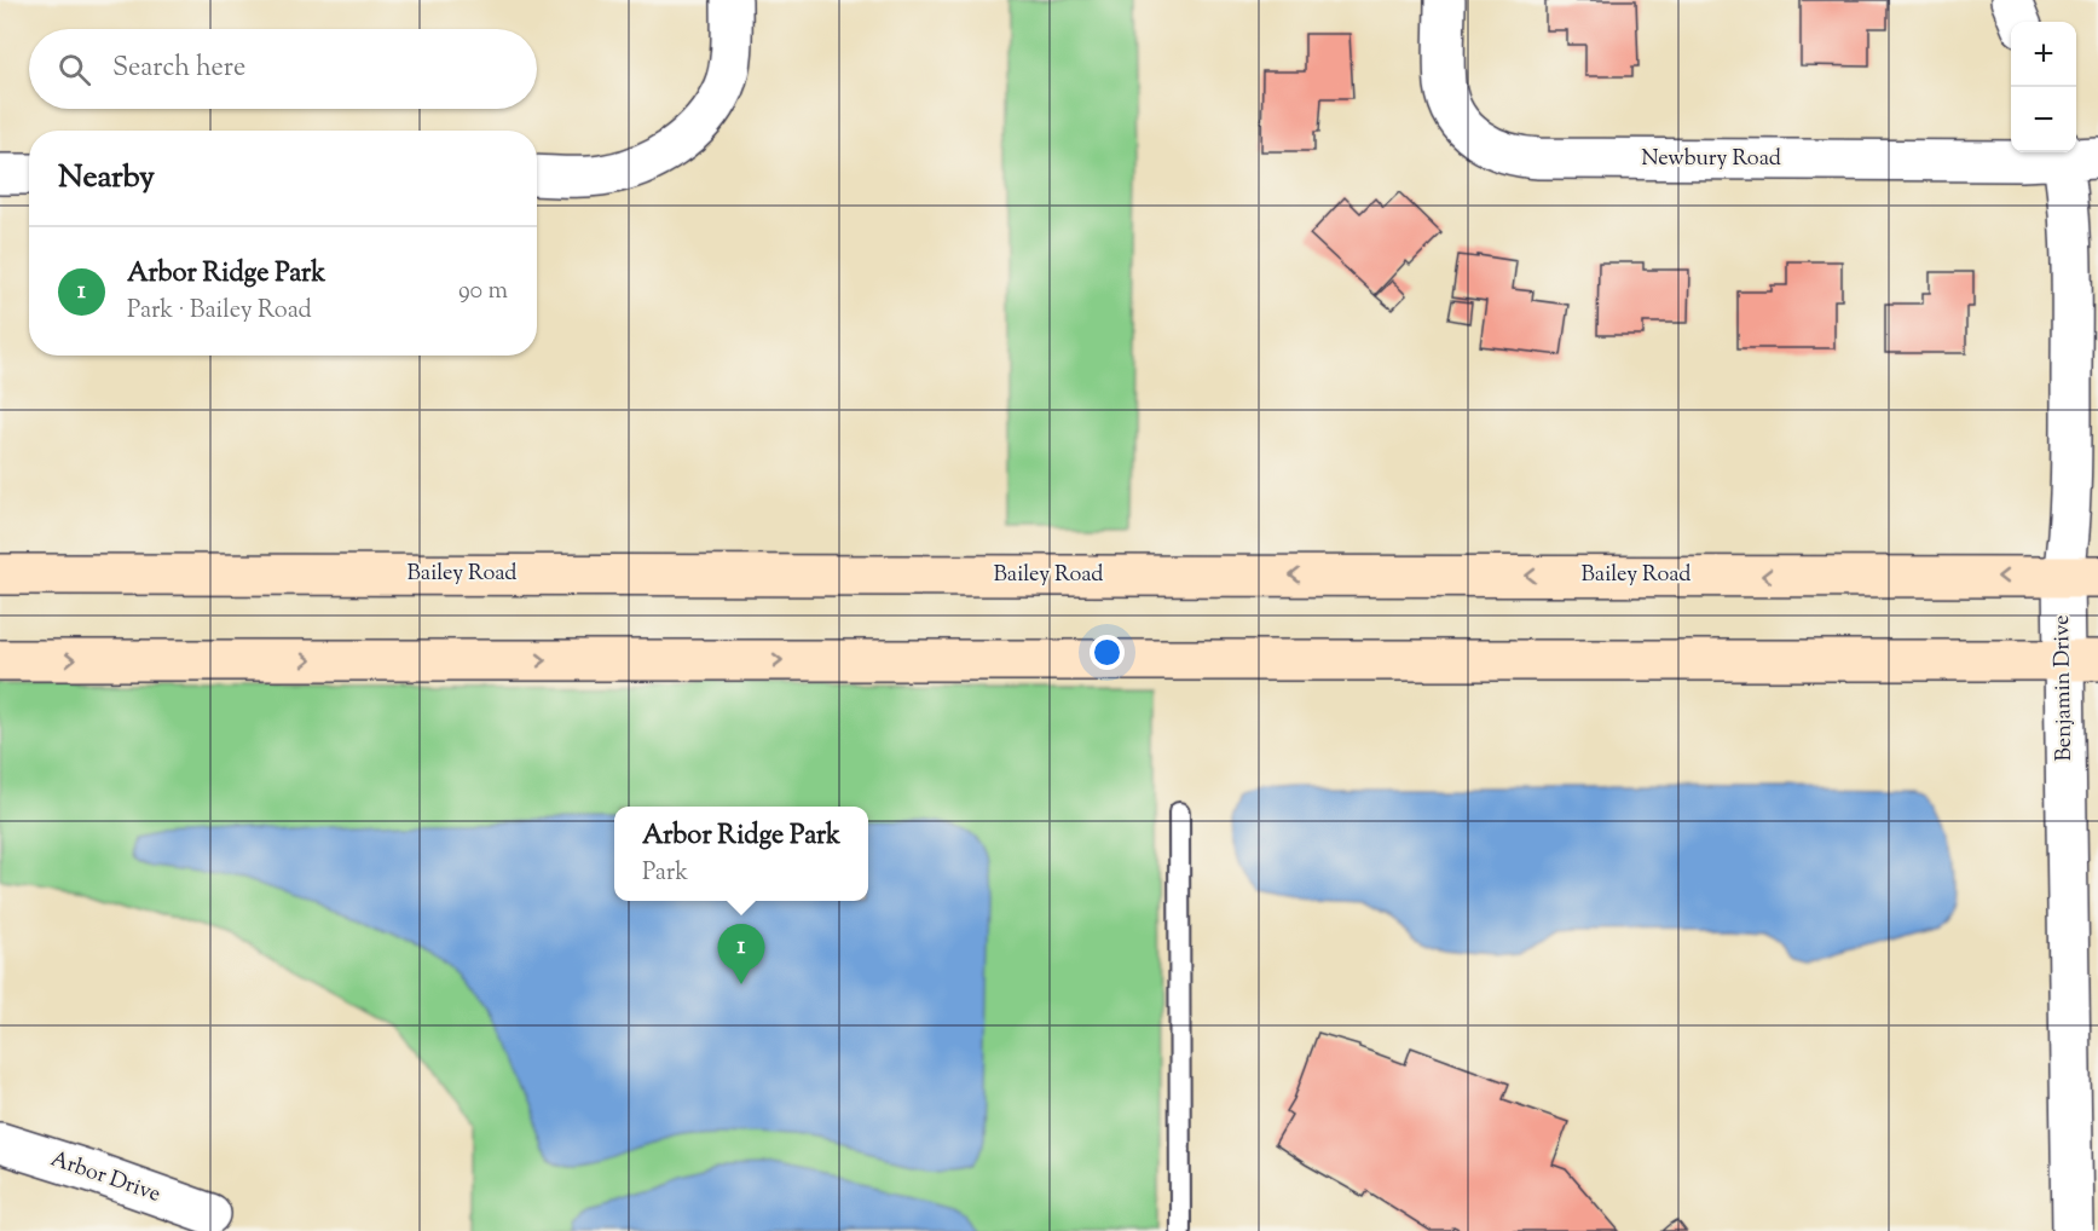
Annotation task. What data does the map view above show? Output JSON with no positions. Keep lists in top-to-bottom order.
{
  "streets": {
    "main road": ["Bailey Road"],
    "street": ["Newbury Road", "Benjamin Drive", "Arbor Drive"]
  },
  "crossings": [
    ["Newbury Road", "Benjamin Drive"],
    ["Bailey Road", "Benjamin Drive"]
  ],
  "page": {
    "map_buttons": ["+", "−"],
    "search": "Search here",
    "heading": "Nearby",
    "list": [
      {
        "mark": "1",
        "name": "Arbor Ridge Park",
        "note": "Park · Bailey Road",
        "value": "90 m"
      }
    ],
    "popup": ["Arbor Ridge Park", "Park"],
    "pins": "1"
  }
}
